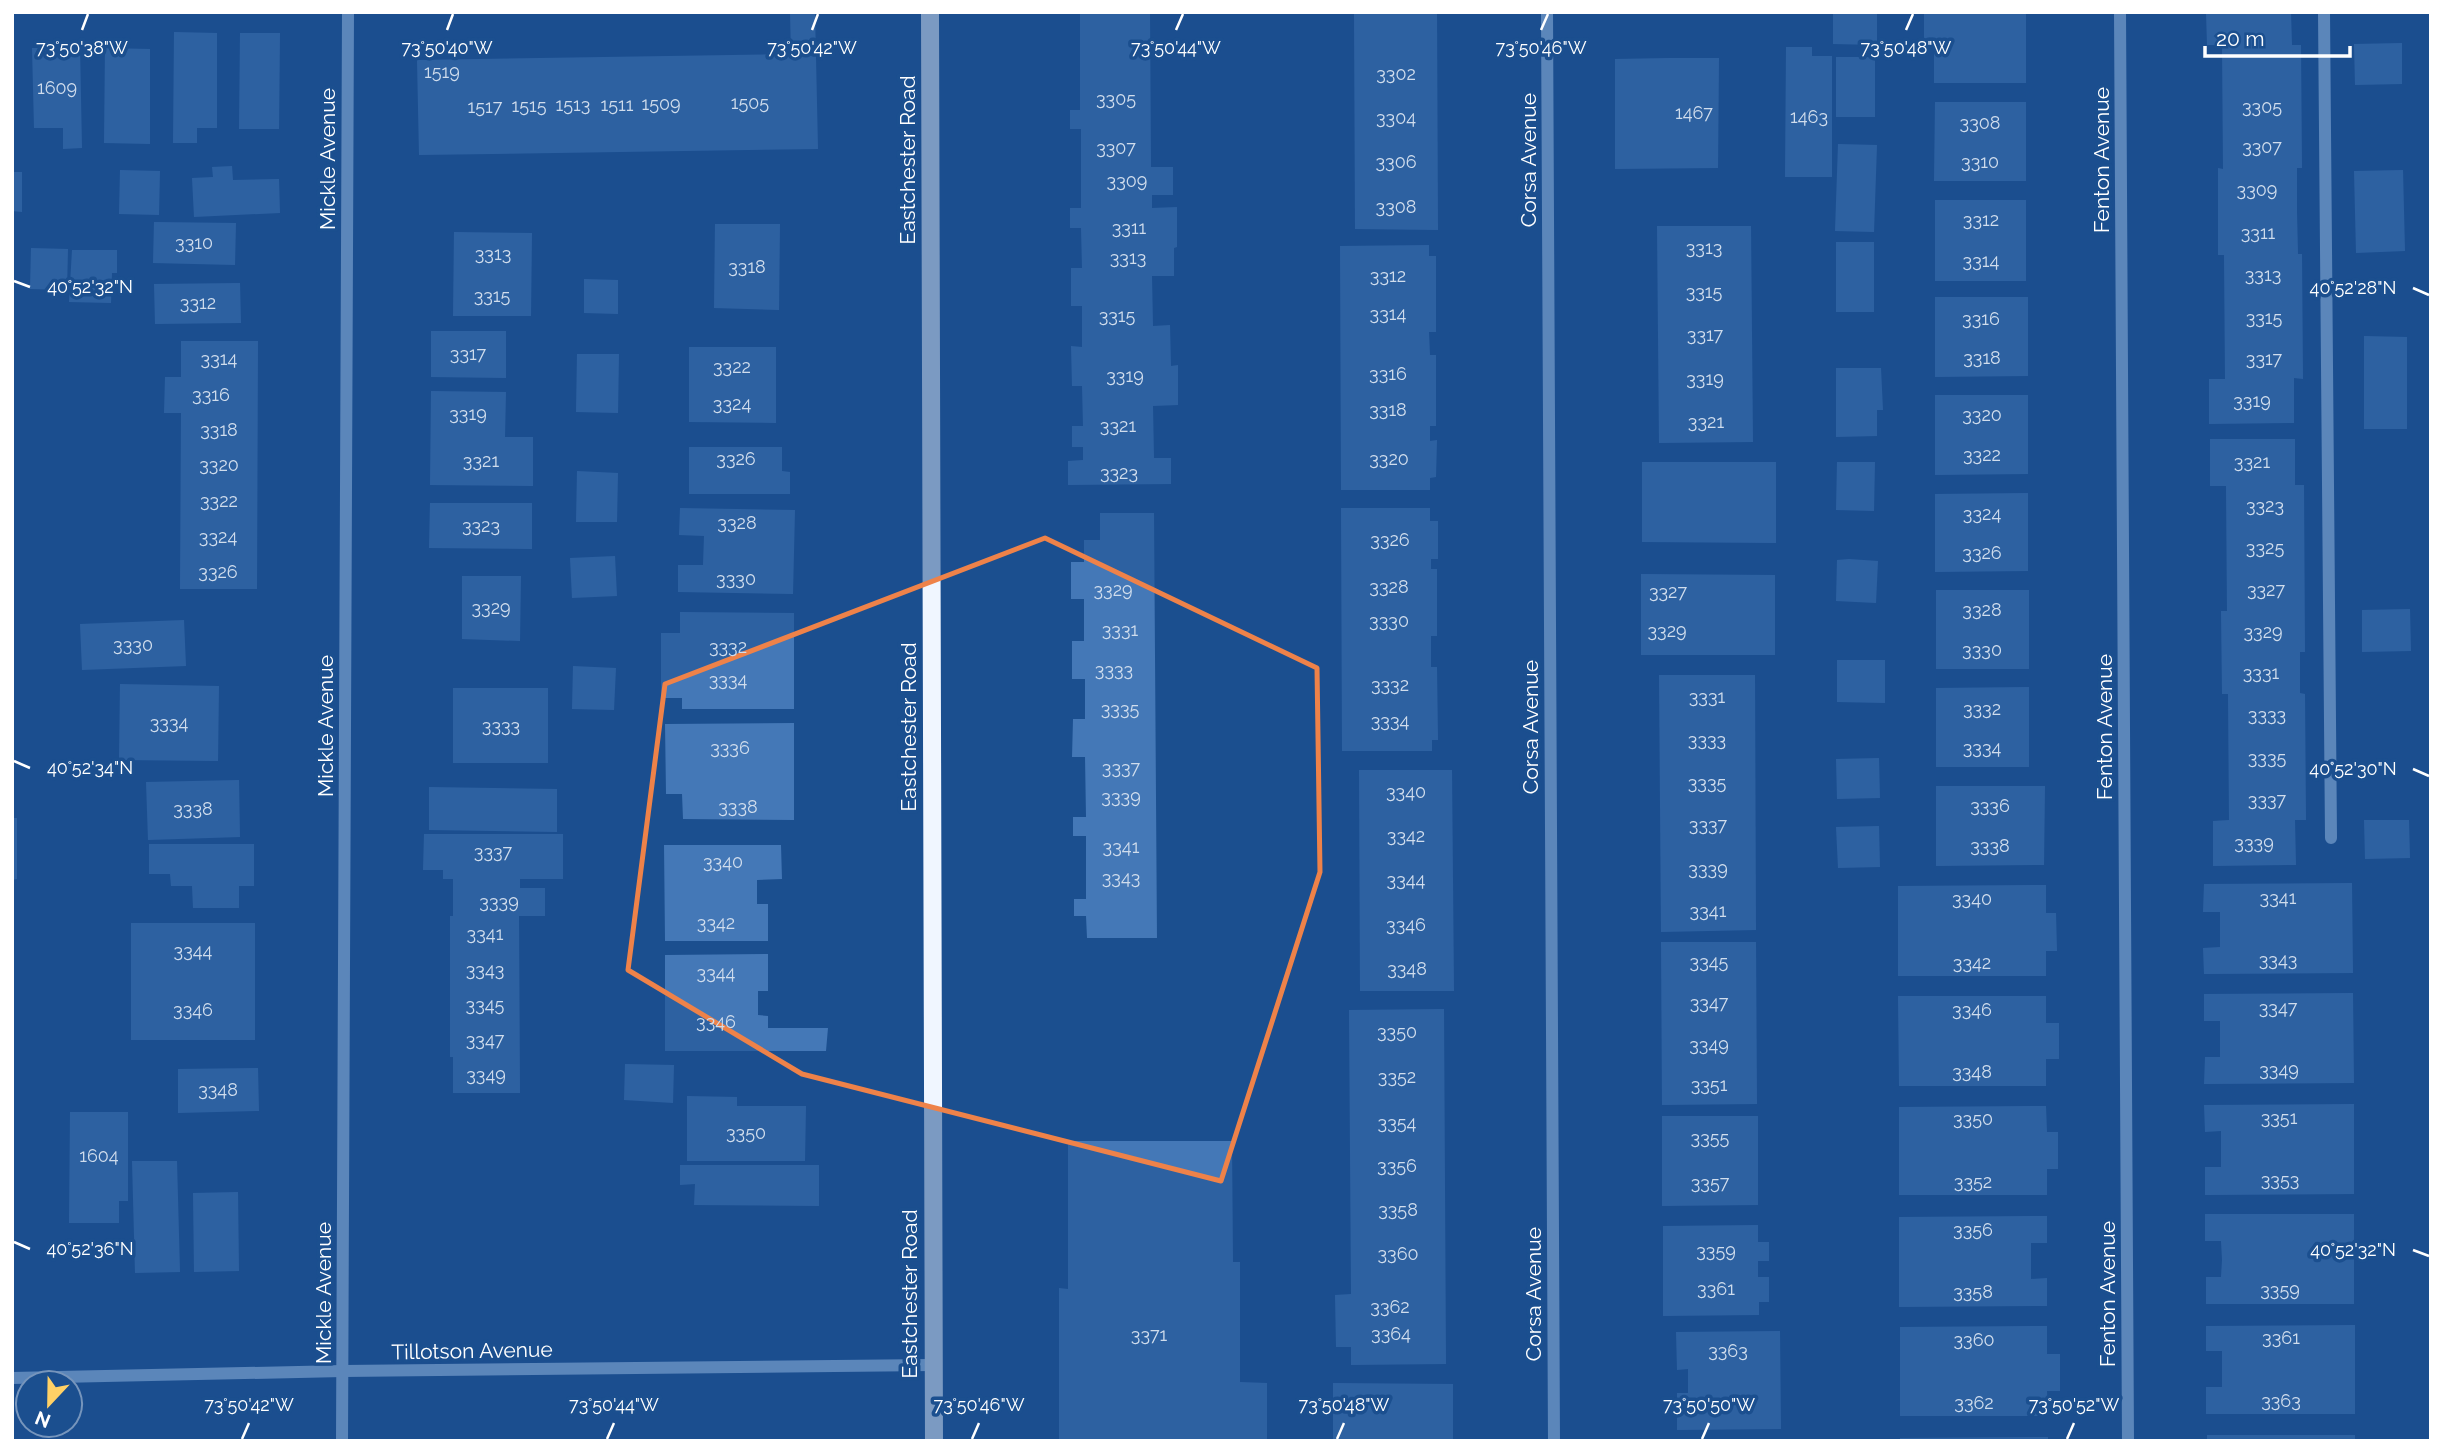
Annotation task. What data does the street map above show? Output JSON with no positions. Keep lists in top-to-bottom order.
{
  "streets": {
    "main road": ["Eastchester Road"],
    "street": [
      "Mickle Avenue",
      "Corsa Avenue",
      "Fenton Avenue",
      "Tillotson Avenue"
    ]
  },
  "crossings": [
    ["Mickle Avenue", "Tillotson Avenue"],
    ["Eastchester Road", "Tillotson Avenue"]
  ],
  "house_numbers": [
    "1519",
    "3302",
    "1609",
    "3305",
    "1505",
    "1509",
    "1513",
    "1511",
    "1515",
    "1517",
    "3305",
    "1467",
    "1463",
    "3304",
    "3308",
    "3307",
    "3307",
    "3306",
    "3310",
    "3309",
    "3309",
    "3308",
    "3312",
    "3311",
    "3311",
    "3310",
    "3313",
    "3313",
    "3313",
    "3314",
    "3318",
    "3313",
    "3312",
    "3315",
    "3315",
    "3312",
    "3314",
    "3315",
    "3315",
    "3316",
    "3317",
    "3317",
    "3318",
    "3314",
    "3317",
    "3322",
    "3316",
    "3319",
    "3319",
    "3316",
    "3319",
    "3324",
    "3318",
    "3319",
    "3320",
    "3321",
    "3321",
    "3318",
    "3322",
    "3326",
    "3320",
    "3321",
    "3321",
    "3320",
    "3323",
    "3322",
    "3323",
    "3324",
    "3328",
    "3323",
    "3324",
    "3326",
    "3325",
    "3326",
    "3326",
    "3330",
    "3328",
    "3329",
    "3327",
    "3327",
    "3329",
    "3328",
    "3330",
    "3331",
    "3329",
    "3329",
    "3330",
    "3332",
    "3330",
    "3333",
    "3331",
    "3334",
    "3332",
    "3331",
    "3335",
    "3332",
    "3333",
    "3334",
    "3334",
    "3333",
    "3333",
    "3336",
    "3334",
    "3335",
    "3337",
    "3335",
    "3340",
    "3339",
    "3337",
    "3336",
    "3338",
    "3338",
    "3337",
    "3342",
    "3339",
    "3338",
    "3341",
    "3337",
    "3340",
    "3339",
    "3343",
    "3344",
    "3341",
    "3340",
    "3339",
    "3341",
    "3342",
    "3346",
    "3341",
    "3344",
    "3343",
    "3345",
    "3342",
    "3348",
    "3343",
    "3344",
    "3347",
    "3345",
    "3347",
    "3346",
    "3346",
    "3346",
    "3350",
    "3347",
    "3349",
    "3349",
    "3348",
    "3349",
    "3352",
    "3351",
    "3348",
    "3351",
    "3350",
    "3354",
    "3350",
    "3355",
    "1604",
    "3356",
    "3353",
    "3352",
    "3357",
    "3358",
    "3356",
    "3359",
    "3360",
    "3361",
    "3359",
    "3358",
    "3362",
    "3364",
    "3371",
    "3361",
    "3360",
    "3363",
    "3363",
    "3362"
  ],
  "scale_bar": "20 m",
  "north": "bottom",
  "coordinates": [
    "73°50'38\"W",
    "73°50'40\"W",
    "73°50'42\"W",
    "73°50'44\"W",
    "73°50'46\"W",
    "73°50'48\"W",
    "40°52'32\"N",
    "40°52'28\"N",
    "40°52'34\"N",
    "40°52'30\"N",
    "40°52'36\"N",
    "73°50'50\"W",
    "73°50'52\"W"
  ]
}
